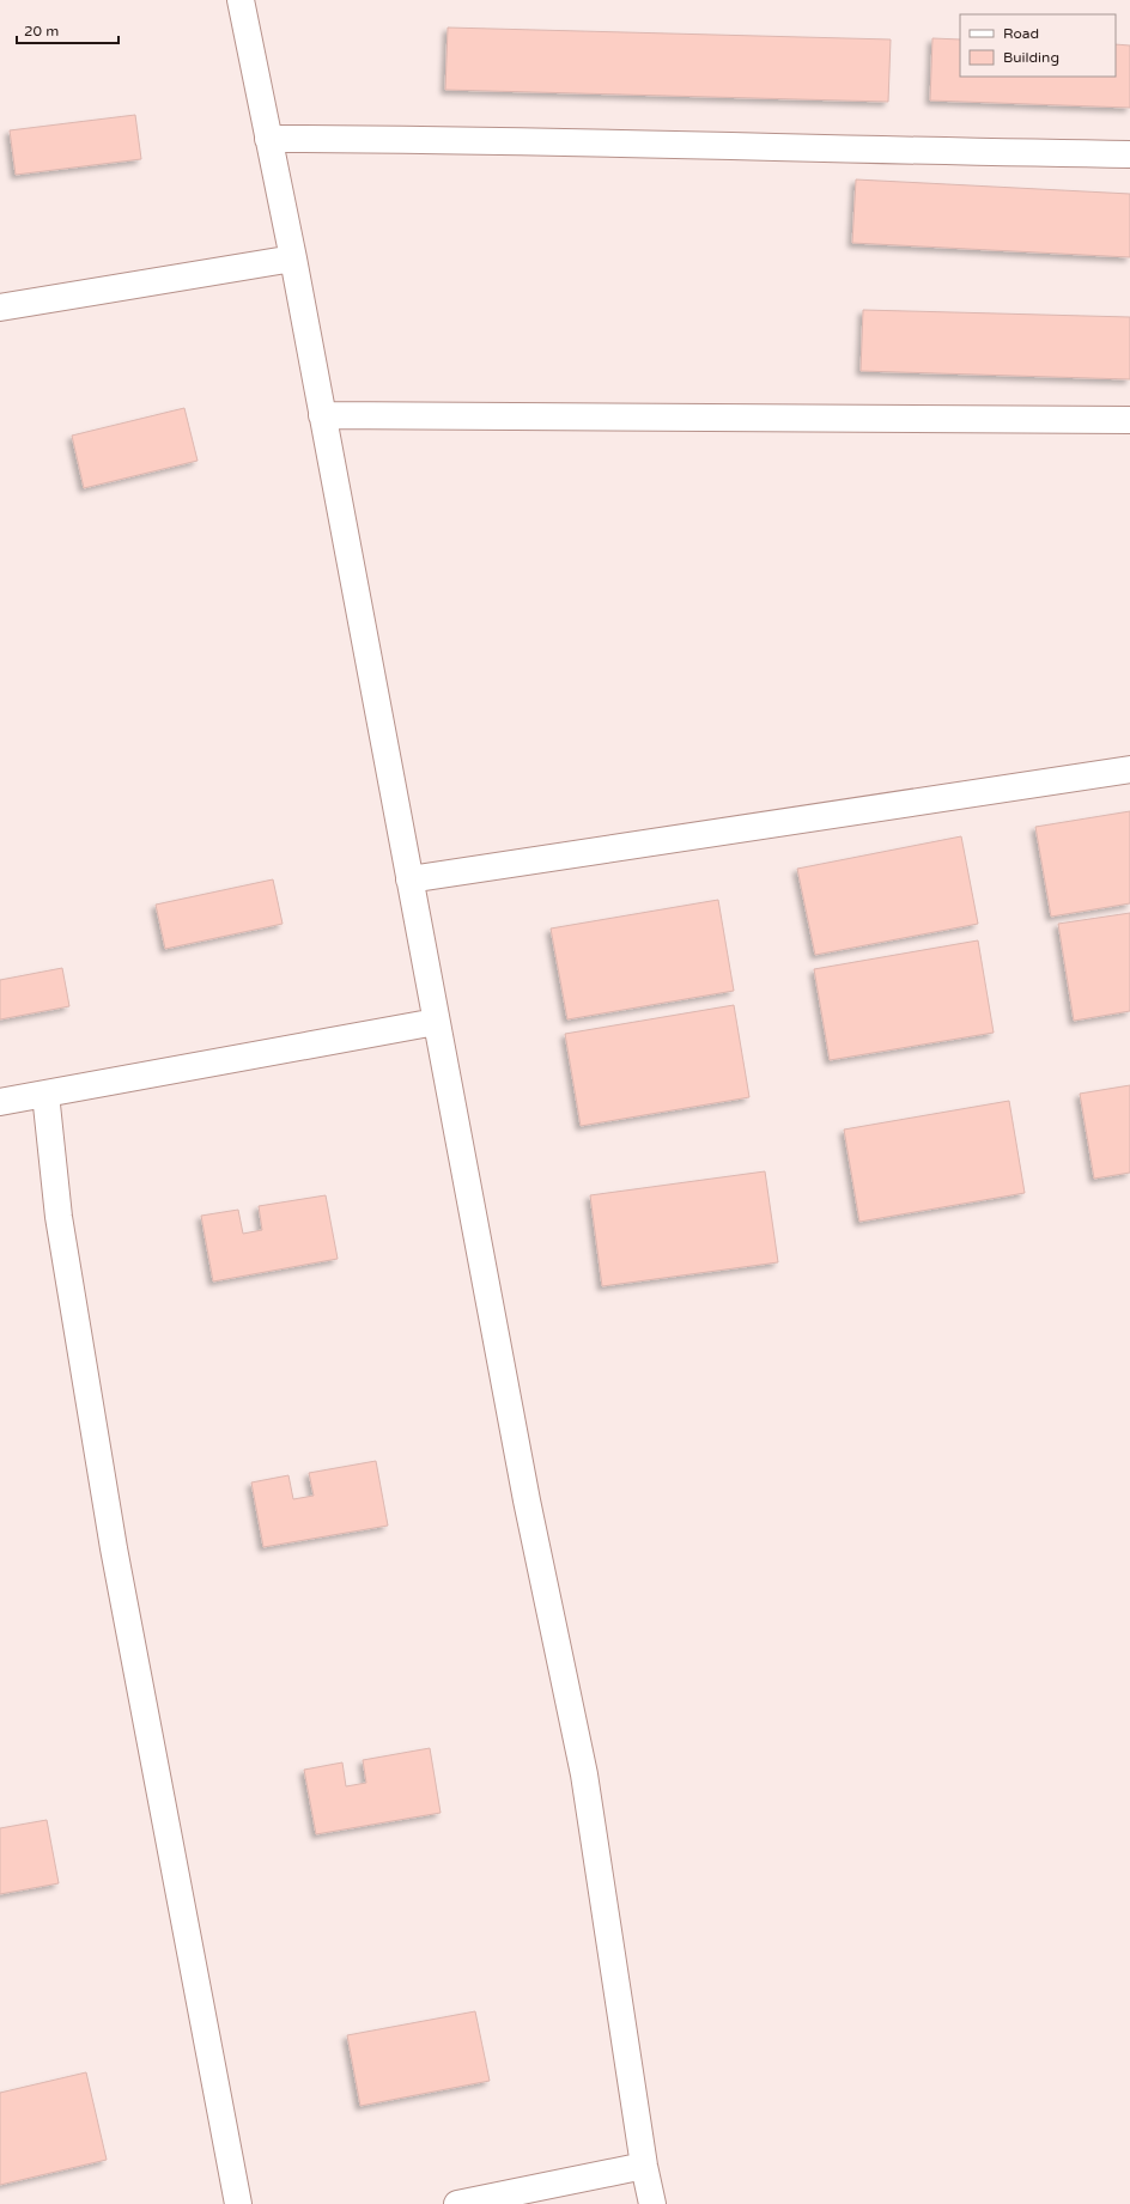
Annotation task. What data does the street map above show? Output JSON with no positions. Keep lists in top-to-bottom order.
{
  "legend": ["Road", "Building"],
  "scale_bar": "20 m"
}
